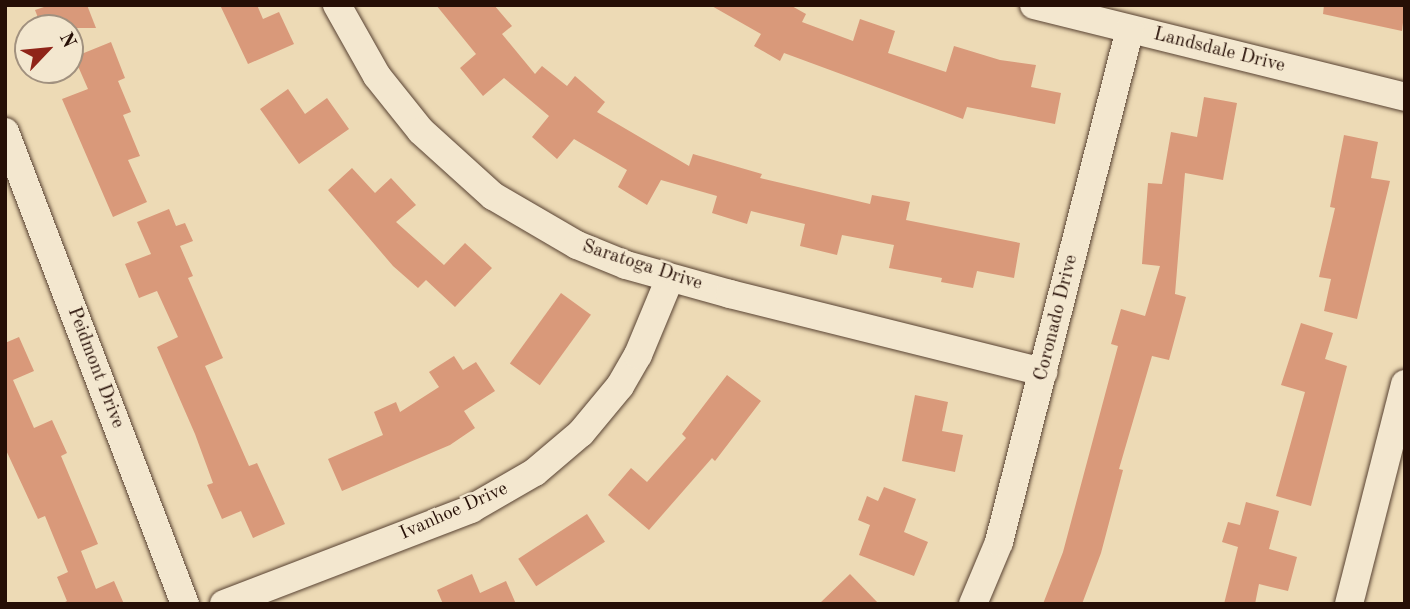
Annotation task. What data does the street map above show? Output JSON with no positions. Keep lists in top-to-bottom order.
{
  "streets": {
    "street": [
      "Landsdale Drive",
      "Saratoga Drive",
      "Coronado Drive",
      "Peidmont Drive",
      "Ivanhoe Drive"
    ]
  },
  "crossings": [
    ["Landsdale Drive", "Coronado Drive"],
    ["Saratoga Drive", "Coronado Drive"],
    ["Saratoga Drive", "Ivanhoe Drive"]
  ],
  "north": "top right"
}
